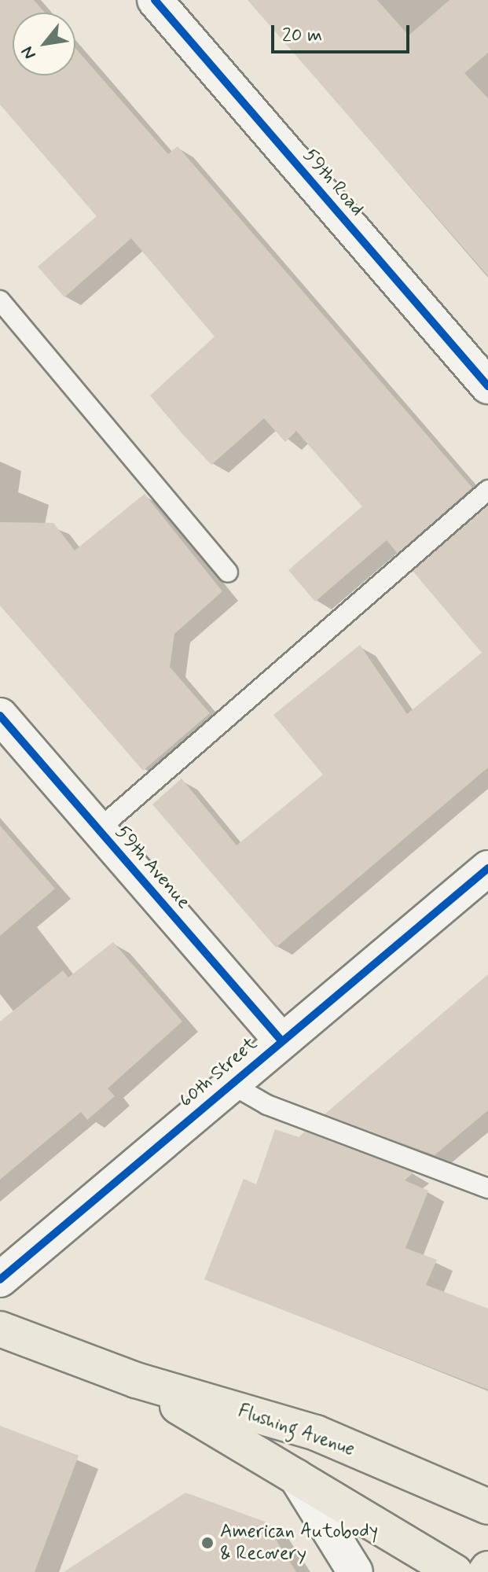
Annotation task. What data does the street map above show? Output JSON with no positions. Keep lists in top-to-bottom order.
{
  "streets": {
    "main road": ["Flushing Avenue"],
    "street": ["59th Road", "59th Avenue", "60th Street"]
  },
  "crossings": [
    ["59th Avenue", "60th Street"]
  ],
  "places": ["American Autobody & Recovery"],
  "scale_bar": "20 m",
  "north": "bottom left"
}
